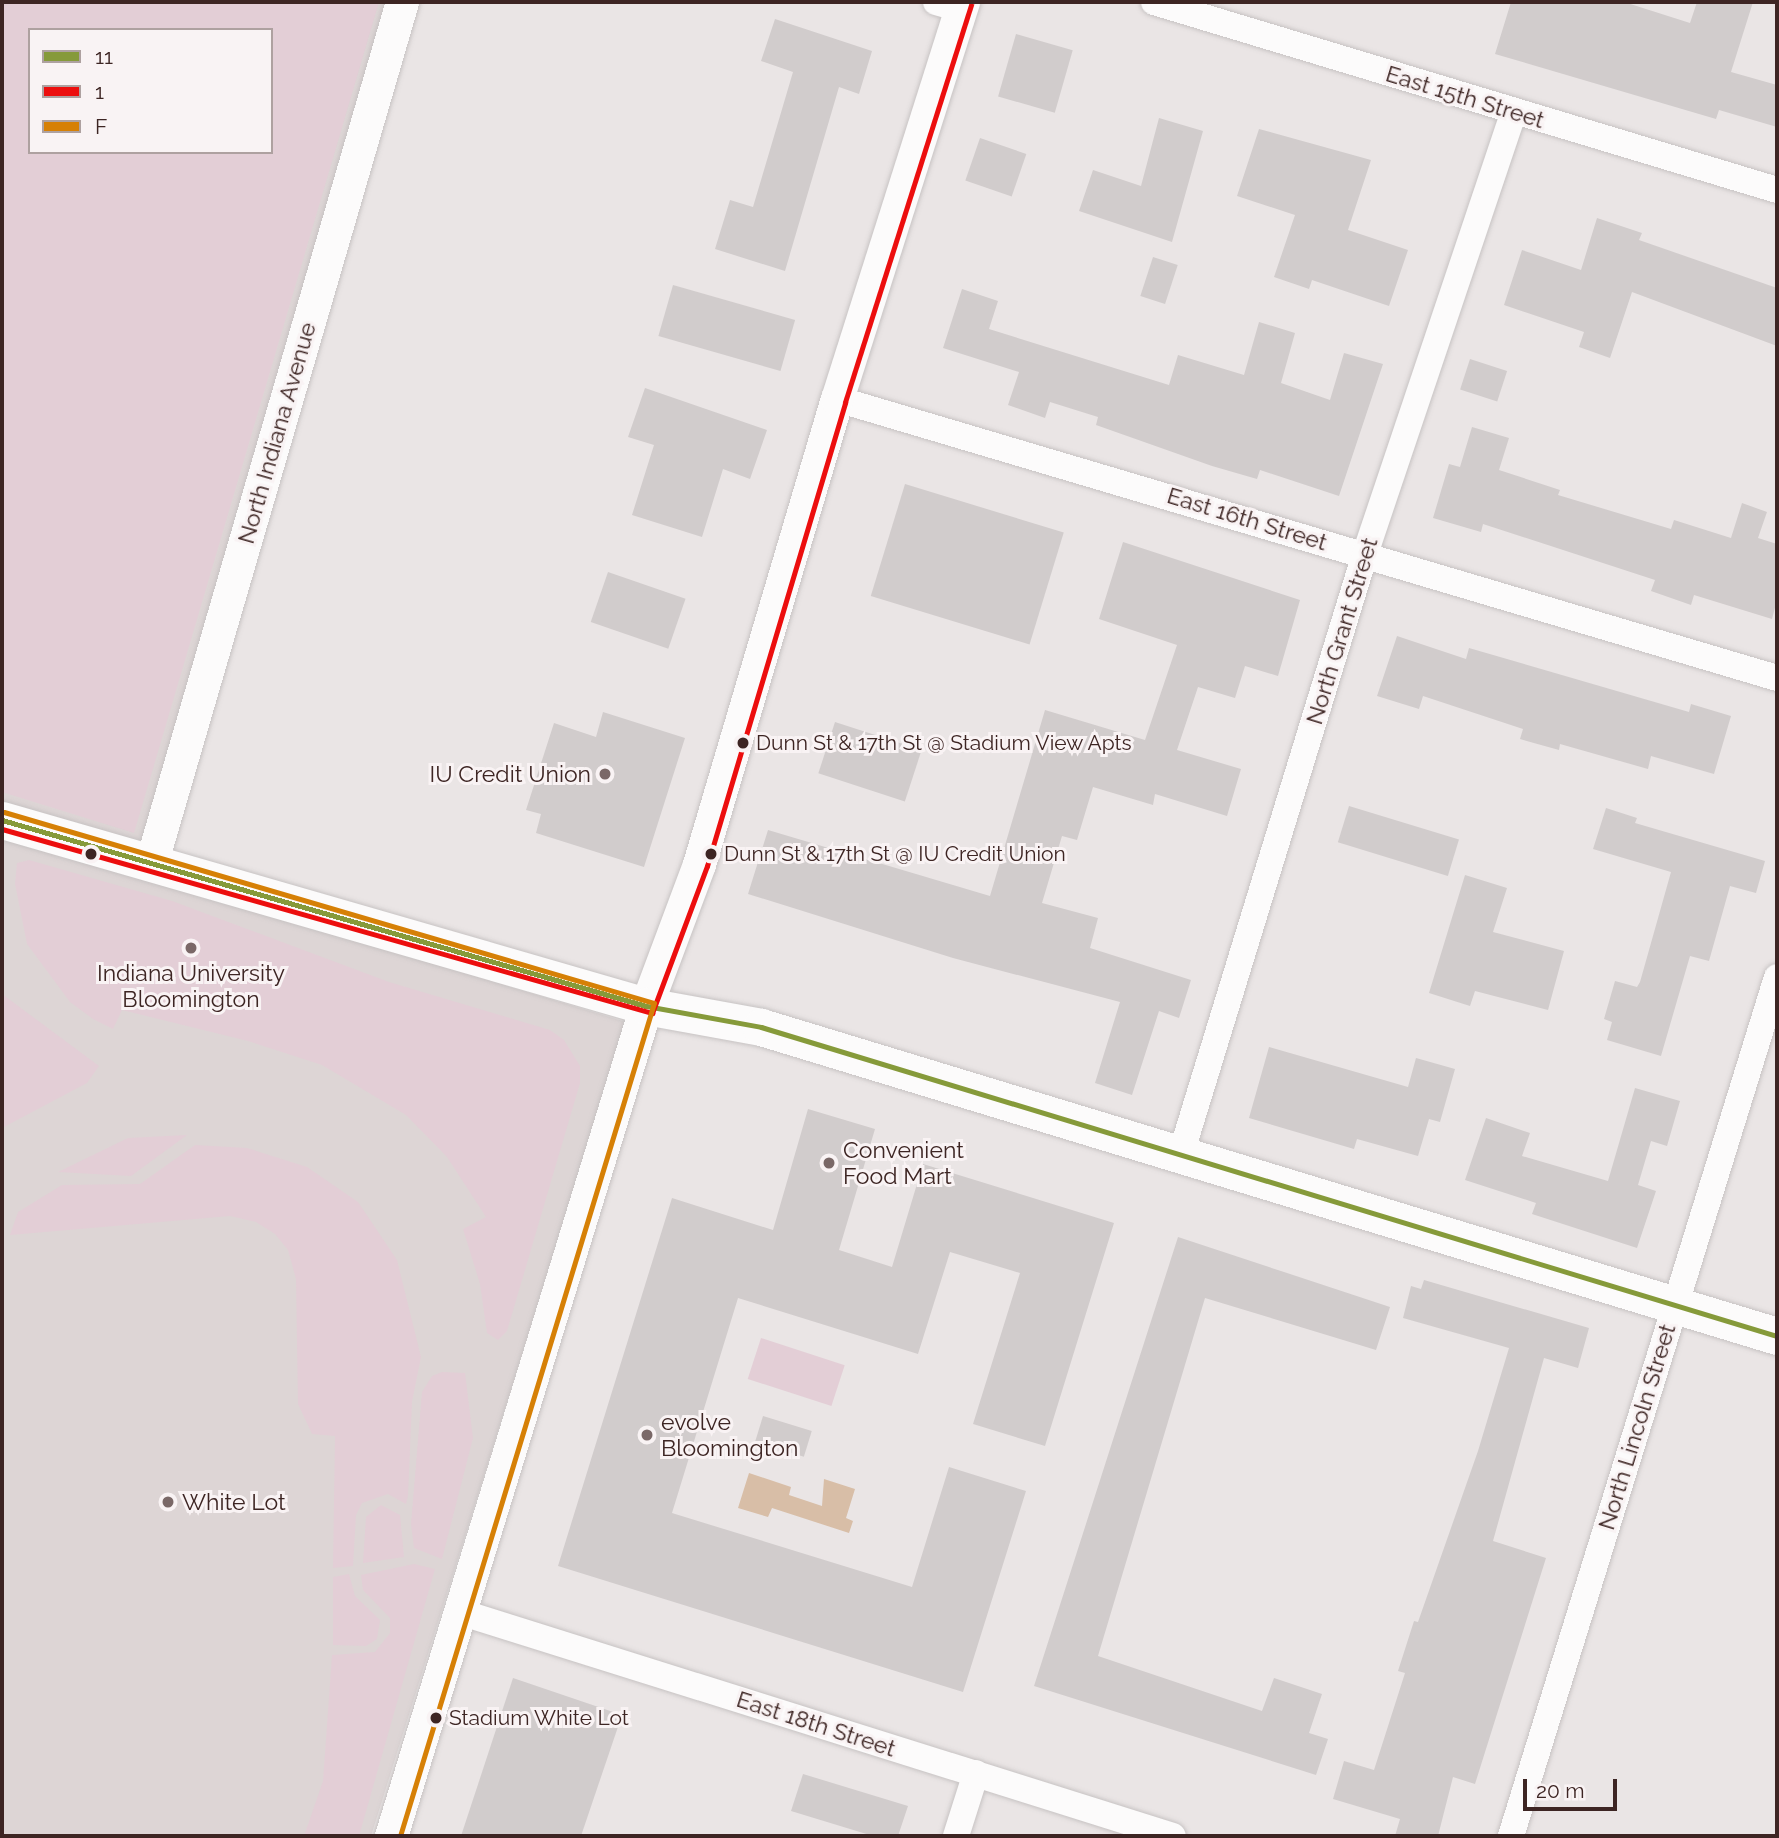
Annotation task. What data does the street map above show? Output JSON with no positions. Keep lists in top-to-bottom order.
{
  "streets": {
    "street": [
      "East 15th Street",
      "North Indiana Avenue",
      "East 16th Street",
      "North Grant Street",
      "North Lincoln Street",
      "East 18th Street"
    ]
  },
  "crossings": [
    ["East 15th Street", "North Grant Street"],
    ["East 16th Street", "North Grant Street"]
  ],
  "places": [
    "Dunn St & 17th St @ Stadium View Apts",
    "IU Credit Union",
    "Dunn St & 17th St @ IU Credit Union",
    "Indiana University Bloomington",
    "Convenient Food Mart",
    "evolve Bloomington",
    "White Lot",
    "Stadium White Lot"
  ],
  "lines": ["transit line 1", "transit line F", "transit line 11"],
  "legend": ["11", "1", "F"],
  "scale_bar": "20 m"
}
